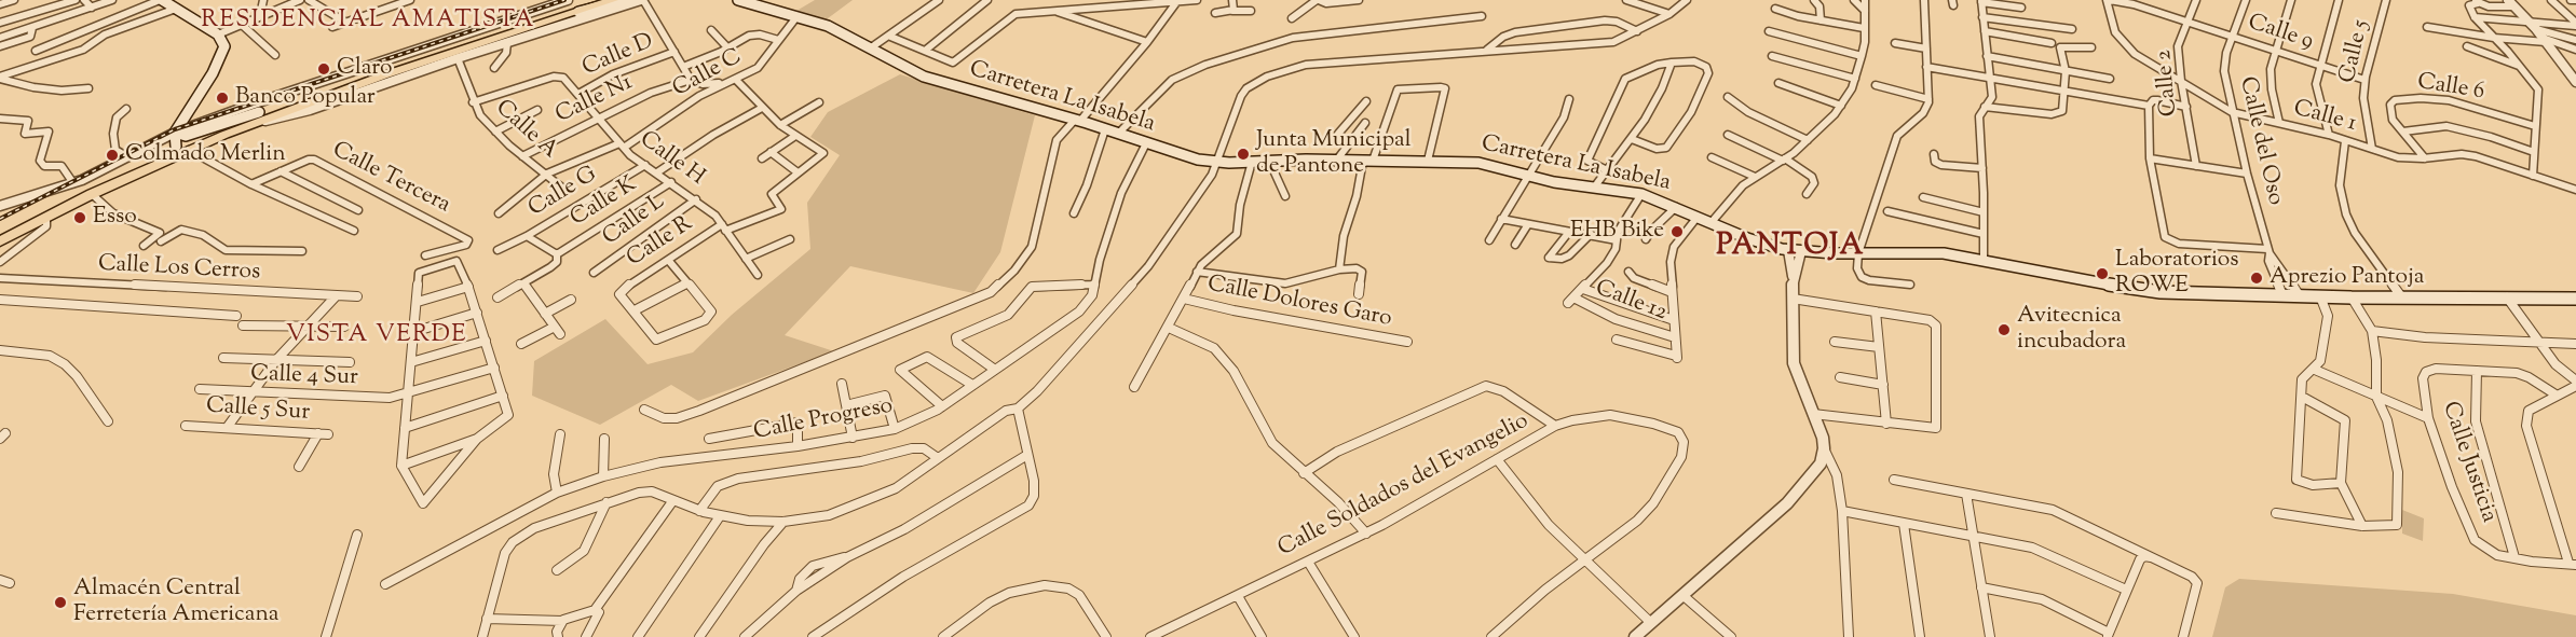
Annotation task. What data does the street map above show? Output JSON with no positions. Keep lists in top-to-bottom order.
{
  "streets": {
    "main road": ["Carretera La Isabela"],
    "street": [
      "Calle 9",
      "Calle 5",
      "Calle D",
      "Calle C",
      "Calle 2",
      "Calle 6",
      "Calle N1",
      "Calle 1",
      "Calle A",
      "Calle del Oso",
      "Calle H",
      "Calle Tercera",
      "Calle G",
      "Calle K",
      "Calle L",
      "Calle R",
      "Calle Los Cerros",
      "Calle 12",
      "Calle Dolores Garo",
      "Calle 4 Sur",
      "Calle 5 Sur",
      "Calle Progreso",
      "Calle Justicia",
      "Calle Soldados del Evangelio"
    ]
  },
  "crossings": [
    ["Calle 9", "Calle 5"],
    ["Calle 9", "Calle 2"],
    ["Calle 9", "Calle 1"],
    ["Calle 9", "Calle del Oso"],
    ["Calle 5", "Calle 1"],
    ["Calle D", "Calle C"],
    ["Calle D", "Calle H"],
    ["Calle C", "Carretera La Isabela"],
    ["Calle C", "Calle N1"],
    ["Calle C", "Calle A"],
    ["Calle C", "Calle H"],
    ["Calle 2", "Calle 1"],
    ["Calle 6", "Calle 1"],
    ["Carretera La Isabela", "Calle del Oso"],
    ["Carretera La Isabela", "Calle Progreso"],
    ["Calle N1", "Calle A"],
    ["Calle N1", "Calle H"],
    ["Calle 1", "Calle del Oso"],
    ["Calle A", "Calle H"],
    ["Calle H", "Calle G"],
    ["Calle H", "Calle K"],
    ["Calle H", "Calle L"],
    ["Calle H", "Calle R"]
  ],
  "districts": ["RESIDENCIAL AMATISTA", "PANTOJA", "VISTA VERDE"],
  "places": [
    "Claro",
    "Banco Popular",
    "Junta Municipal de Pantone",
    "Colmado Merlin",
    "Esso",
    "EHB Bike",
    "Laboratorios ROWE",
    "Aprezio Pantoja",
    "Avitecnica incubadora",
    "Almacén Central Ferretería Americana"
  ]
}
